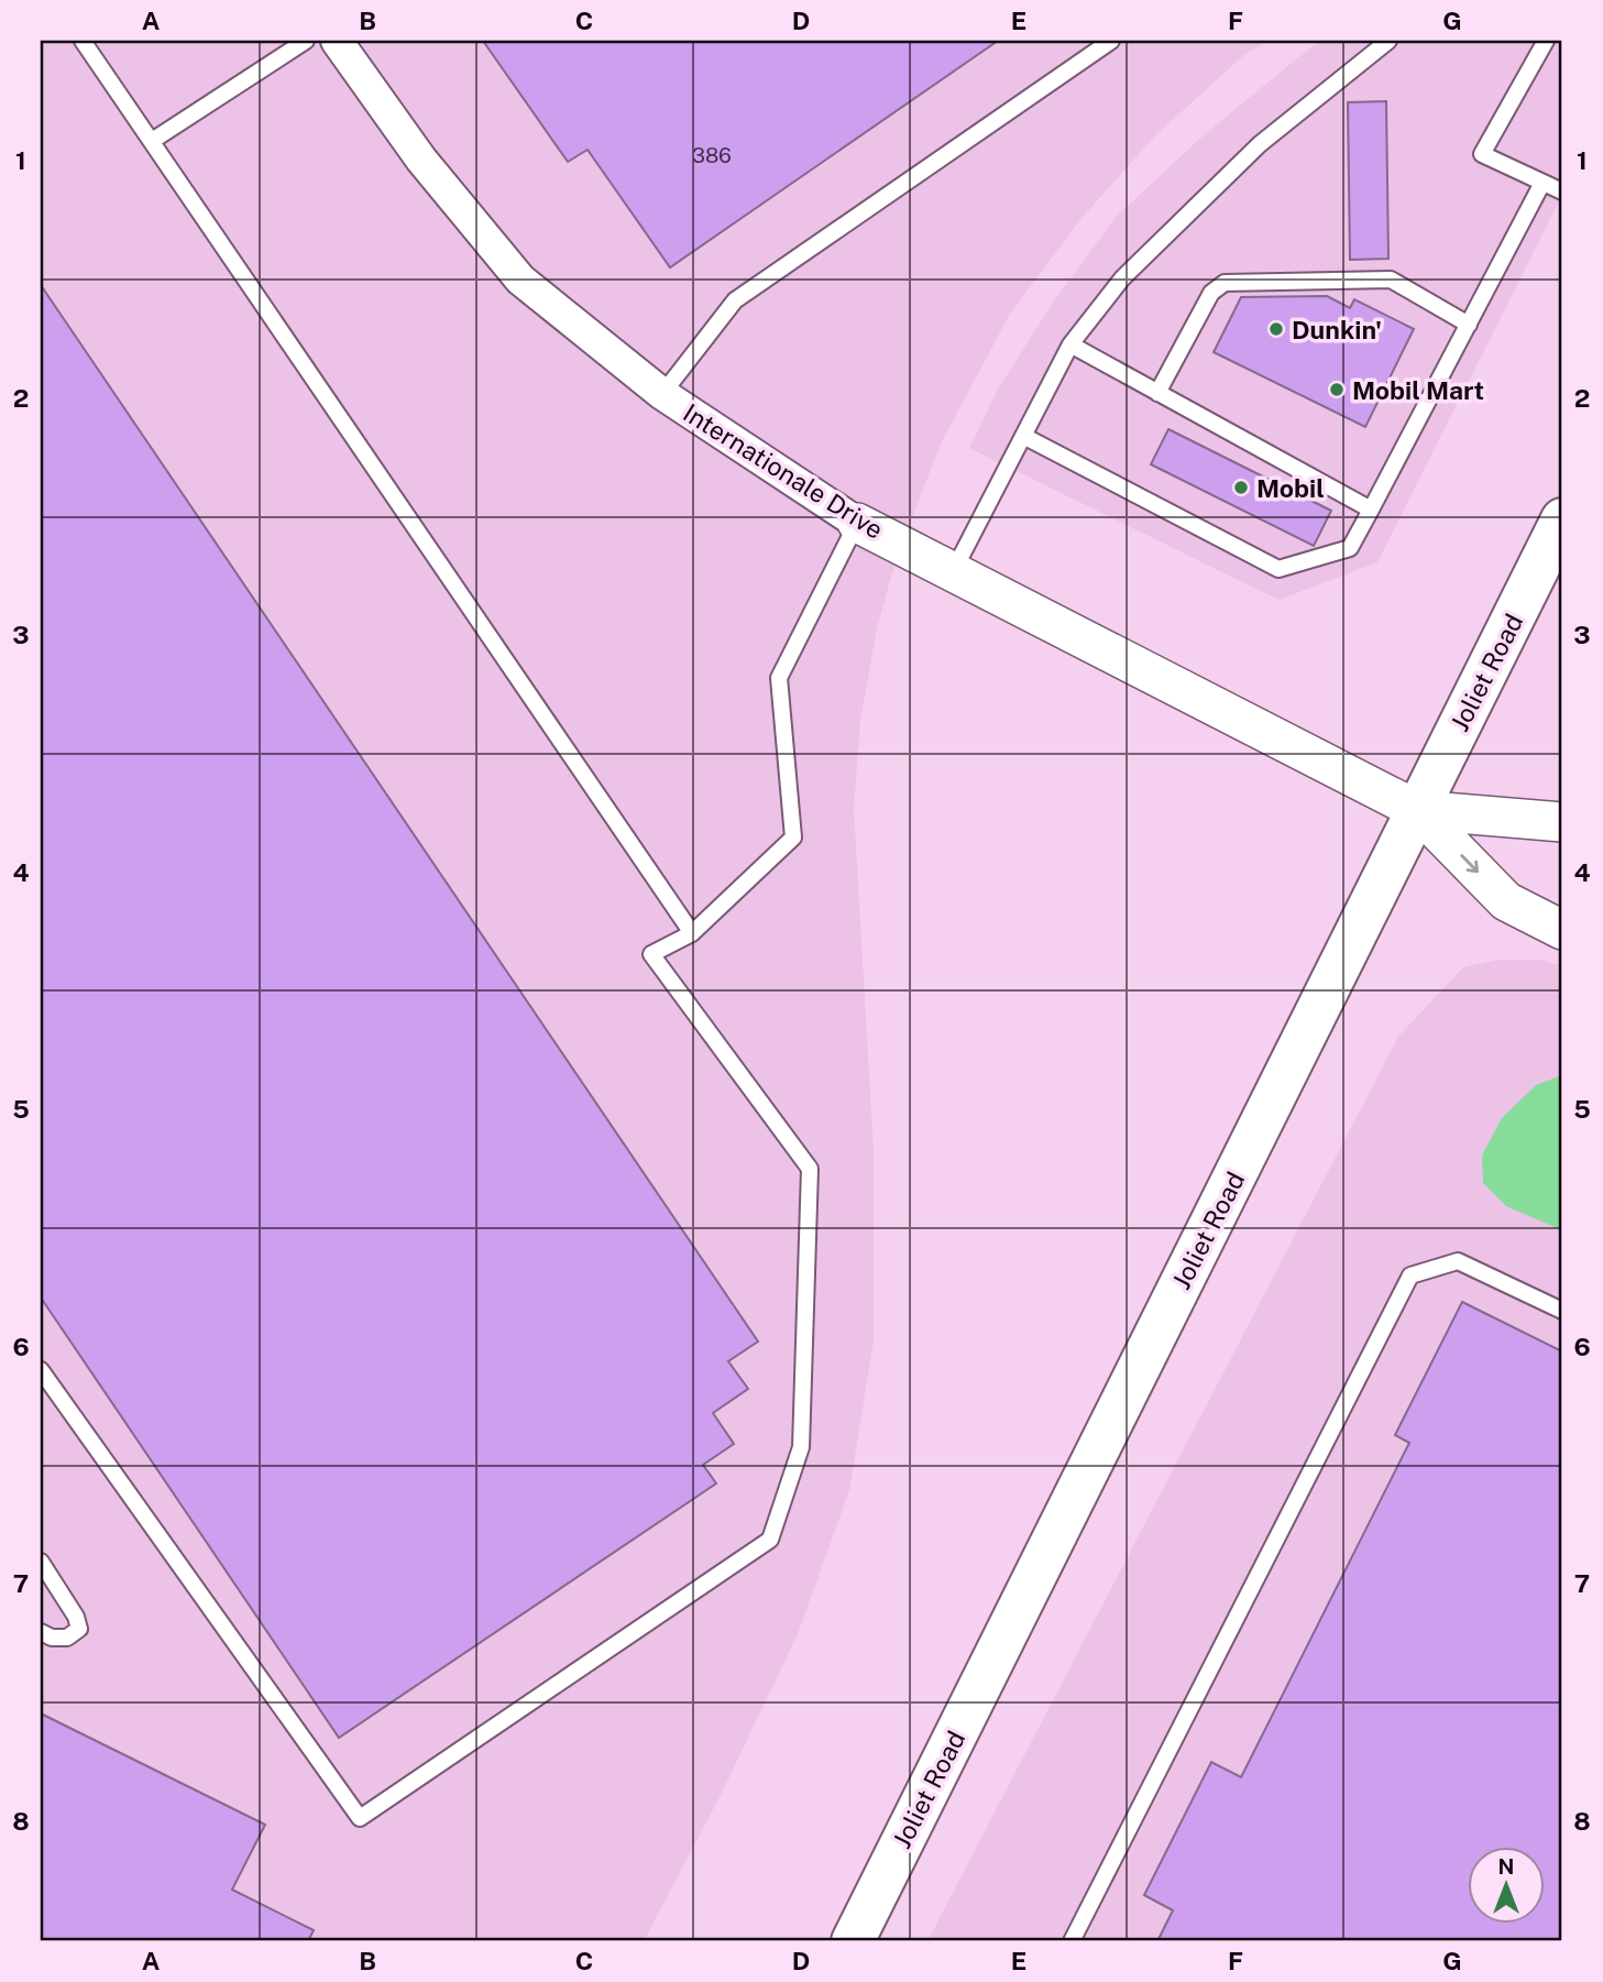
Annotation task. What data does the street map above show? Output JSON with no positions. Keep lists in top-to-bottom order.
{
  "streets": {
    "main road": ["Joliet Road"],
    "street": ["Internationale Drive"]
  },
  "crossings": [
    ["Internationale Drive", "Joliet Road"]
  ],
  "places": ["Dunkin'", "Mobil Mart", "Mobil"],
  "house_numbers": ["386"],
  "north": "top",
  "grid": {
    "columns": [
      "A",
      "B",
      "C",
      "D",
      "E",
      "F",
      "G"
    ],
    "rows": [
      "1",
      "2",
      "3",
      "4",
      "5",
      "6",
      "7",
      "8"
    ]
  }
}
